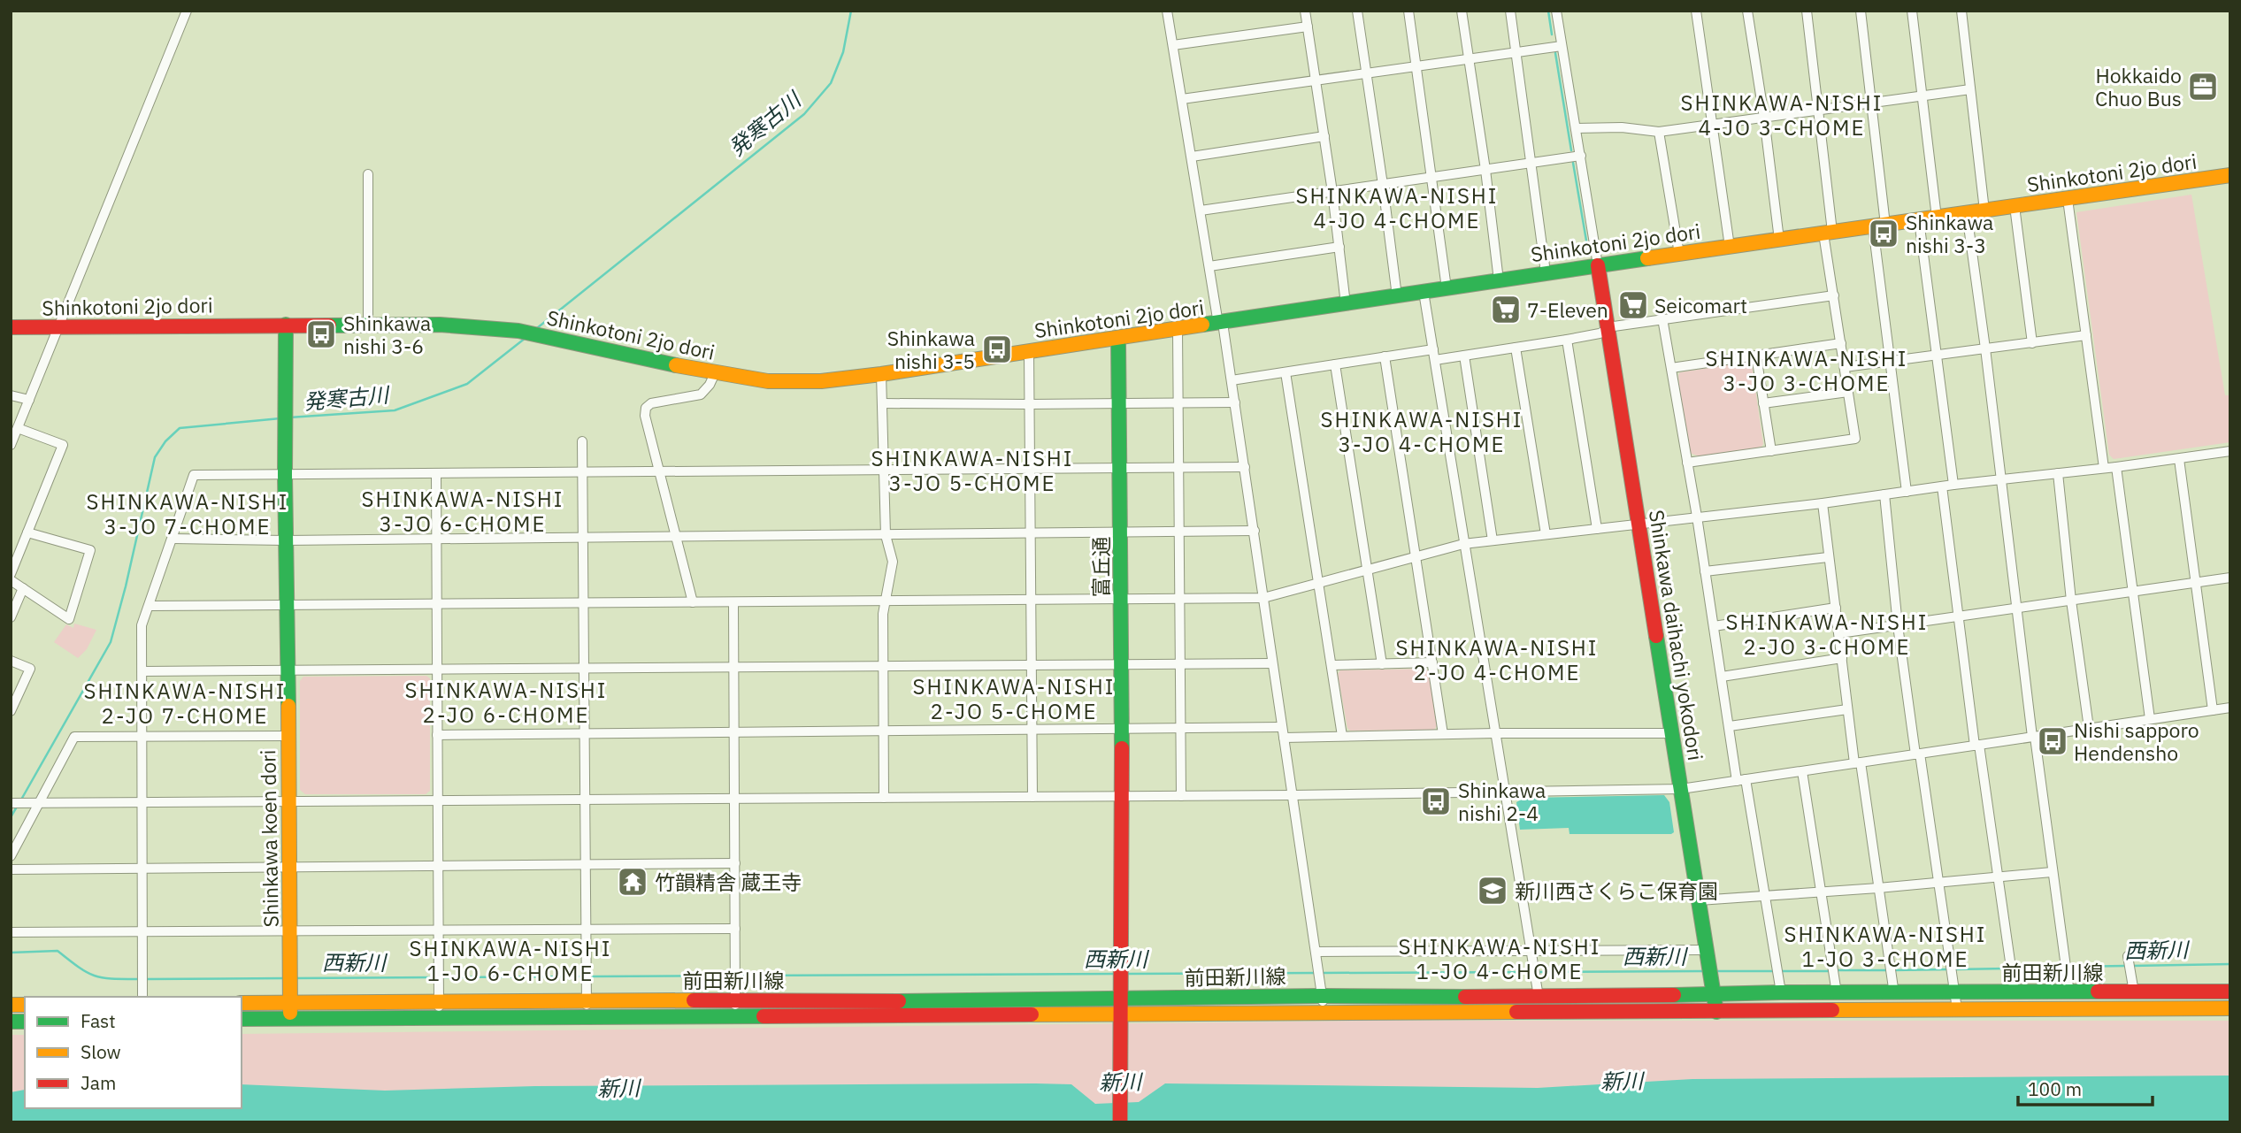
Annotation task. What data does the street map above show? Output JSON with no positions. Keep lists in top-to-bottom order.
{
  "streets": {
    "street": [
      "Shinkotoni 2jo dori",
      "富丘通",
      "Shinkawa daihachi yokodori",
      "Shinkawa koen dori",
      "前田新川線"
    ]
  },
  "crossings": [
    ["Shinkotoni 2jo dori", "富丘通"],
    ["Shinkotoni 2jo dori", "Shinkawa daihachi yokodori"],
    ["Shinkotoni 2jo dori", "Shinkawa koen dori"],
    ["富丘通", "前田新川線"],
    ["Shinkawa daihachi yokodori", "前田新川線"],
    ["Shinkawa koen dori", "前田新川線"]
  ],
  "districts": [
    "SHINKAWA-NISHI 4-JO 3-CHOME",
    "SHINKAWA-NISHI 4-JO 4-CHOME",
    "SHINKAWA-NISHI 3-JO 3-CHOME",
    "SHINKAWA-NISHI 3-JO 4-CHOME",
    "SHINKAWA-NISHI 3-JO 5-CHOME",
    "SHINKAWA-NISHI 3-JO 6-CHOME",
    "SHINKAWA-NISHI 3-JO 7-CHOME",
    "SHINKAWA-NISHI 2-JO 3-CHOME",
    "SHINKAWA-NISHI 2-JO 4-CHOME",
    "SHINKAWA-NISHI 2-JO 5-CHOME",
    "SHINKAWA-NISHI 2-JO 6-CHOME",
    "SHINKAWA-NISHI 2-JO 7-CHOME",
    "SHINKAWA-NISHI 1-JO 3-CHOME",
    "SHINKAWA-NISHI 1-JO 4-CHOME",
    "SHINKAWA-NISHI 1-JO 6-CHOME"
  ],
  "water": ["発寒古川", "西新川", "新川"],
  "places": {
    "office": ["Hokkaido Chuo Bus"],
    "bus stop": [
      "Shinkawa nishi 3-3",
      "Shinkawa nishi 3-6",
      "Shinkawa nishi 3-5",
      "Nishi sapporo Hendensho",
      "Shinkawa nishi 2-4"
    ],
    "supermarket": ["Seicomart", "7-Eleven"],
    "temple": ["竹韻精舎 蔵王寺"],
    "school or university": ["新川西さくらこ保育園"]
  },
  "legend": ["Fast", "Slow", "Jam"],
  "scale_bar": "100 m"
}
